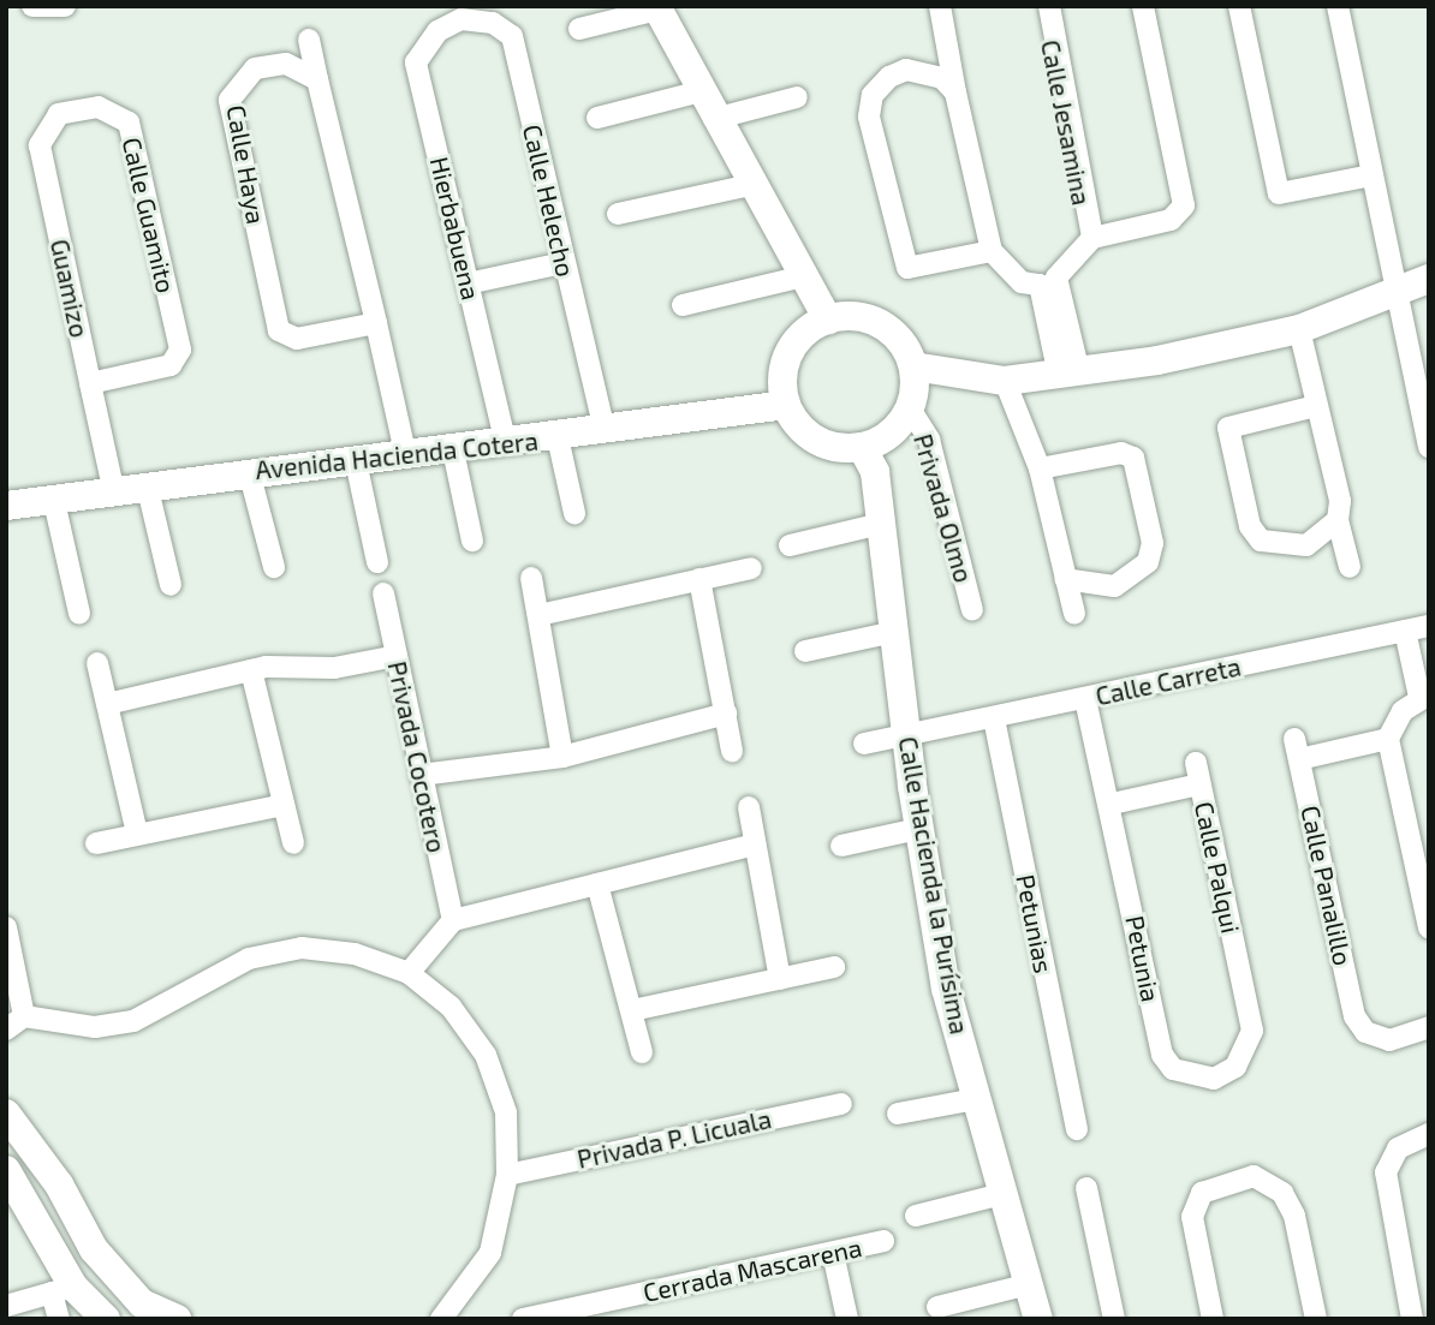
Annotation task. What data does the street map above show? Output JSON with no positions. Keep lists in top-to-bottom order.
{
  "streets": {
    "street": [
      "Calle Jesamina",
      "Calle Haya",
      "Calle Helecho",
      "Calle Guamito",
      "Hierbabuena",
      "Guamizo",
      "Avenida Hacienda Cotera",
      "Privada Olmo",
      "Calle Carreta",
      "Privada Cocotero",
      "Calle Palqui",
      "Calle Hacienda la Purísima",
      "Calle Panalillo",
      "Petunias",
      "Petunia",
      "Privada P. Licuala",
      "Cerrada Mascarena"
    ]
  },
  "crossings": [
    ["Calle Helecho", "Hierbabuena"],
    ["Calle Helecho", "Avenida Hacienda Cotera"],
    ["Calle Guamito", "Guamizo"],
    ["Hierbabuena", "Avenida Hacienda Cotera"],
    ["Guamizo", "Avenida Hacienda Cotera"],
    ["Avenida Hacienda Cotera", "Privada Olmo"],
    ["Avenida Hacienda Cotera", "Calle Hacienda la Purísima"],
    ["Privada Olmo", "Calle Hacienda la Purísima"],
    ["Calle Carreta", "Calle Hacienda la Purísima"],
    ["Calle Carreta", "Petunias"],
    ["Calle Palqui", "Petunia"]
  ]
}
